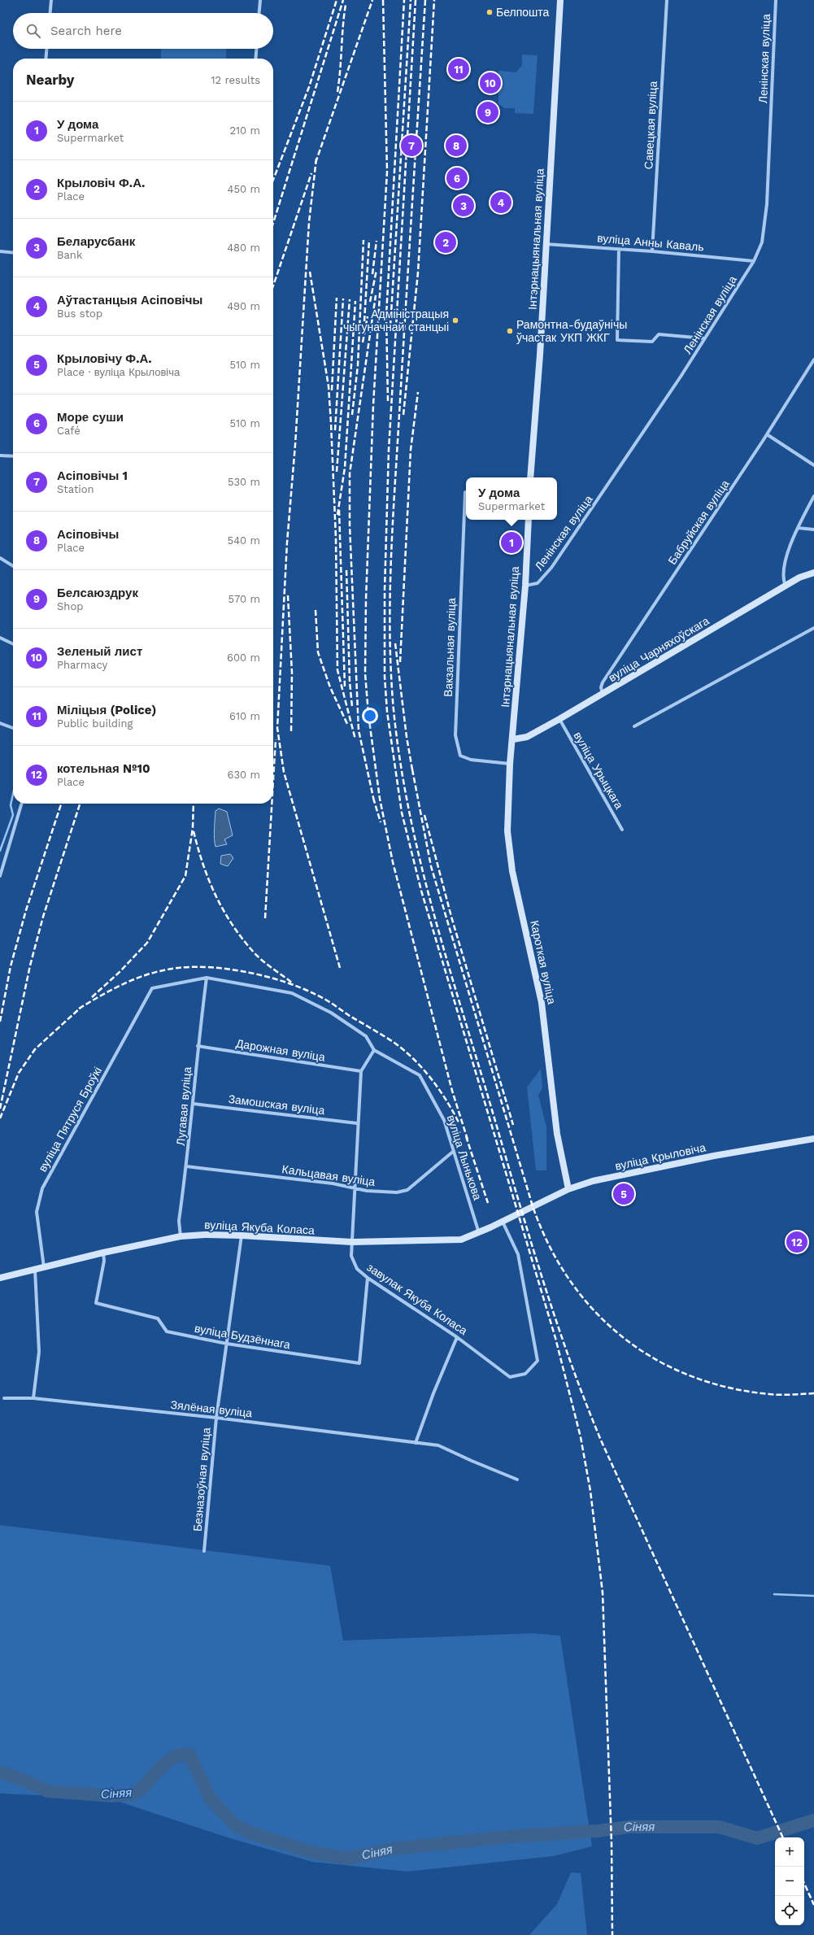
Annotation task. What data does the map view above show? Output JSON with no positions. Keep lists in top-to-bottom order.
{
  "streets": {
    "street": [
      "Ленінская вуліца",
      "Савецкая вуліца",
      "Інтэрнацыянальная вуліца",
      "вуліца Анны Каваль",
      "Бабруйская вуліца",
      "Вакзальная вуліца",
      "вуліца Чарняхоўскага",
      "вуліца Урыцкага",
      "Кароткая вуліца",
      "Дарожная вуліца",
      "Замошская вуліца",
      "Лугавая вуліца",
      "вуліца Пятруся Броўкі",
      "вуліца Крыловіча",
      "вуліца Лынькова",
      "Кальцавая вуліца",
      "вуліца Якуба Коласа",
      "завулак Якуба Коласа",
      "вуліца Будзённага",
      "Зялёная вуліца",
      "Безназоўная вуліца"
    ]
  },
  "crossings": [
    ["Ленінская вуліца", "Інтэрнацыянальная вуліца"],
    ["Ленінская вуліца", "вуліца Анны Каваль"],
    ["Савецкая вуліца", "вуліца Анны Каваль"],
    ["Інтэрнацыянальная вуліца", "вуліца Анны Каваль"],
    ["Інтэрнацыянальная вуліца", "вуліца Чарняхоўскага"],
    ["Інтэрнацыянальная вуліца", "Кароткая вуліца"],
    ["Бабруйская вуліца", "вуліца Чарняхоўскага"],
    ["Вакзальная вуліца", "Кароткая вуліца"],
    ["вуліца Чарняхоўскага", "вуліца Урыцкага"],
    ["вуліца Чарняхоўскага", "Кароткая вуліца"],
    ["Кароткая вуліца", "вуліца Крыловіча"],
    ["Дарожная вуліца", "Лугавая вуліца"],
    ["Дарожная вуліца", "завулак Якуба Коласа"],
    ["Замошская вуліца", "Лугавая вуліца"],
    ["Замошская вуліца", "завулак Якуба Коласа"],
    ["Лугавая вуліца", "вуліца Пятруся Броўкі"],
    ["Лугавая вуліца", "Кальцавая вуліца"],
    ["Лугавая вуліца", "вуліца Якуба Коласа"],
    ["вуліца Пятруся Броўкі", "вуліца Якуба Коласа"],
    ["вуліца Крыловіча", "вуліца Якуба Коласа"],
    ["вуліца Лынькова", "Кальцавая вуліца"],
    ["вуліца Лынькова", "вуліца Якуба Коласа"],
    ["вуліца Лынькова", "завулак Якуба Коласа"],
    ["Кальцавая вуліца", "завулак Якуба Коласа"],
    ["вуліца Якуба Коласа", "завулак Якуба Коласа"],
    ["вуліца Якуба Коласа", "вуліца Будзённага"],
    ["вуліца Якуба Коласа", "Безназоўная вуліца"],
    ["завулак Якуба Коласа", "вуліца Будзённага"],
    ["вуліца Будзённага", "Безназоўная вуліца"],
    ["Зялёная вуліца", "Безназоўная вуліца"]
  ],
  "water": ["Сіняя"],
  "places": ["Белпошта", "Адміністрацыя чыгуначнай станцыі", "Рамонтна-будаўнічы ўчастак УКП ЖКГ"],
  "page": {
    "search": "Search here",
    "pins": [
      "11",
      "10",
      "9",
      "7",
      "8",
      "6",
      "4",
      "3",
      "2",
      "1",
      "5",
      "12"
    ],
    "heading": ["Nearby", "12 results"],
    "list": [
      {
        "mark": "1",
        "name": "У дома",
        "note": "Supermarket",
        "value": "210 m"
      },
      {
        "mark": "2",
        "name": "Крыловіч Ф.А.",
        "note": "Place",
        "value": "450 m"
      },
      {
        "mark": "3",
        "name": "Беларусбанк",
        "note": "Bank",
        "value": "480 m"
      },
      {
        "mark": "4",
        "name": "Аўтастанцыя Асіповічы",
        "note": "Bus stop",
        "value": "490 m"
      },
      {
        "mark": "5",
        "name": "Крыловічу Ф.А.",
        "note": "Place · вуліца Крыловіча",
        "value": "510 m"
      },
      {
        "mark": "6",
        "name": "Море суши",
        "note": "Café",
        "value": "510 m"
      },
      {
        "mark": "7",
        "name": "Асіповічы 1",
        "note": "Station",
        "value": "530 m"
      },
      {
        "mark": "8",
        "name": "Асіповічы",
        "note": "Place",
        "value": "540 m"
      },
      {
        "mark": "9",
        "name": "Белсаюздрук",
        "note": "Shop",
        "value": "570 m"
      },
      {
        "mark": "10",
        "name": "Зеленый лист",
        "note": "Pharmacy",
        "value": "600 m"
      },
      {
        "mark": "11",
        "name": "Міліцыя (Police)",
        "note": "Public building",
        "value": "610 m"
      },
      {
        "mark": "12",
        "name": "котельная №10",
        "note": "Place",
        "value": "630 m"
      }
    ],
    "popup": ["У дома", "Supermarket"],
    "map_buttons": ["+", "−"]
  }
}
